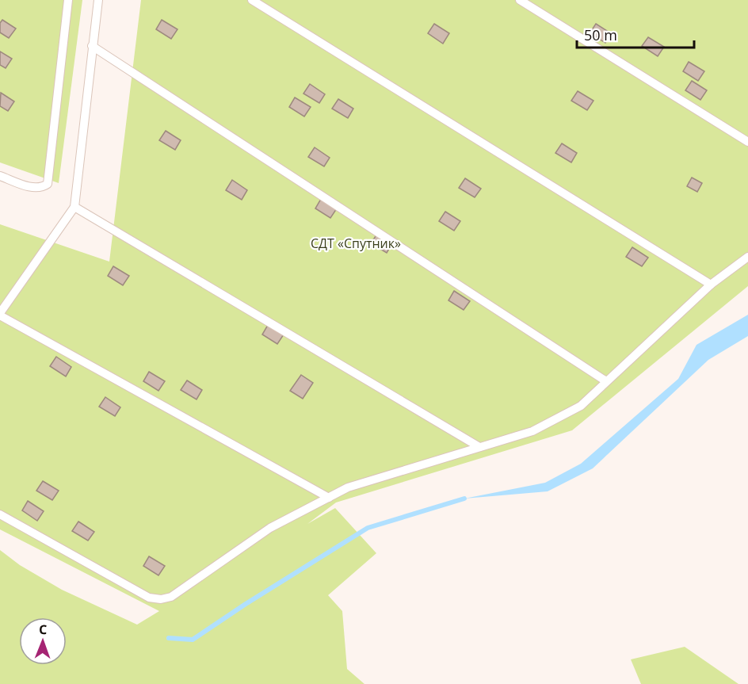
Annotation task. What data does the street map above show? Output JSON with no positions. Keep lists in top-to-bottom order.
{
  "parks": ["СДТ «Спутник»"],
  "scale_bar": "50 m",
  "north": "top"
}
